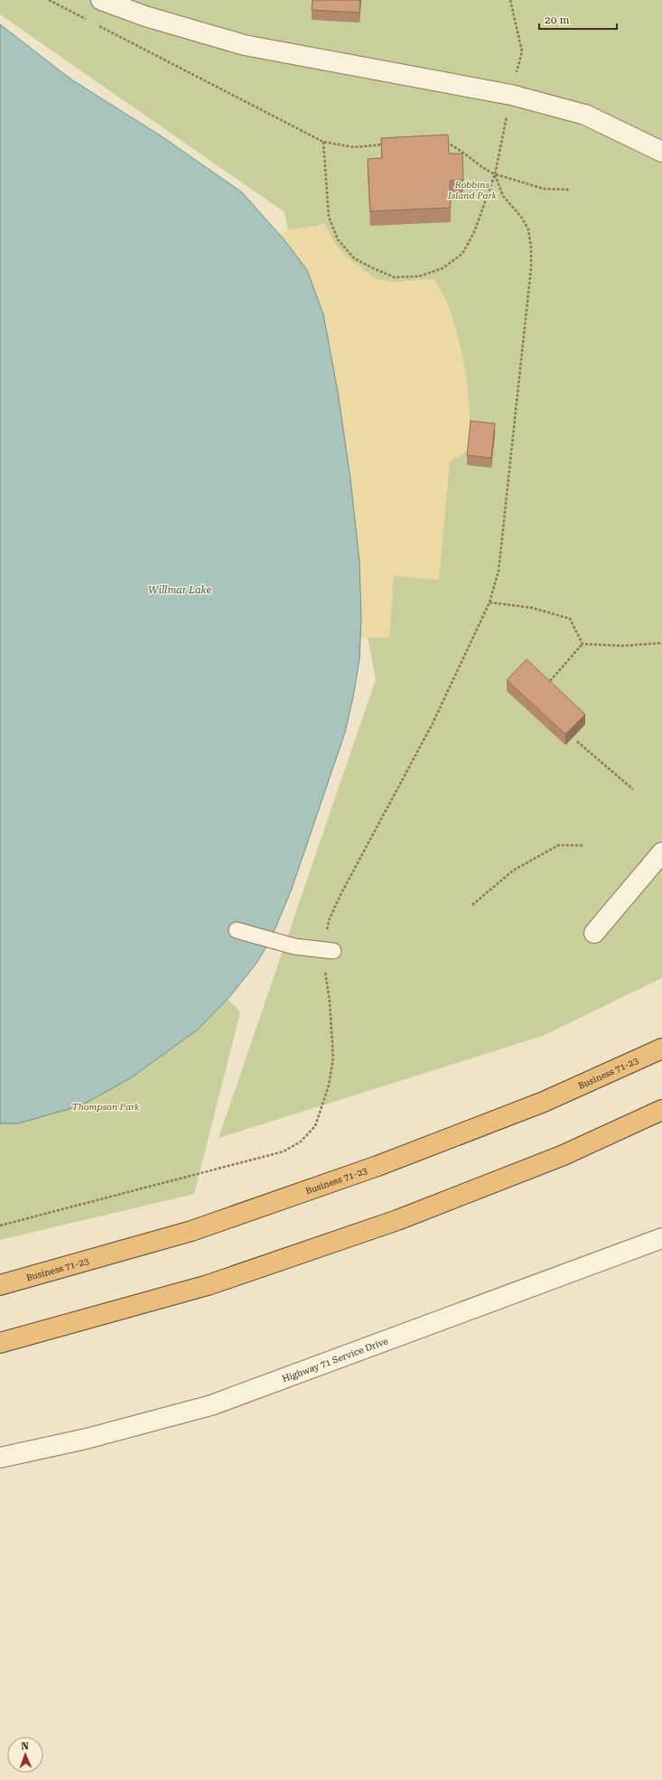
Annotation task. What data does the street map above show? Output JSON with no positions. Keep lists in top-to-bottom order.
{
  "streets": {
    "highway": ["Business 71-23"],
    "street": ["Highway 71 Service Drive"]
  },
  "water": ["Willmar Lake"],
  "parks": ["Robbins Island Park", "Thompson Park"],
  "scale_bar": "20 m",
  "north": "top"
}
